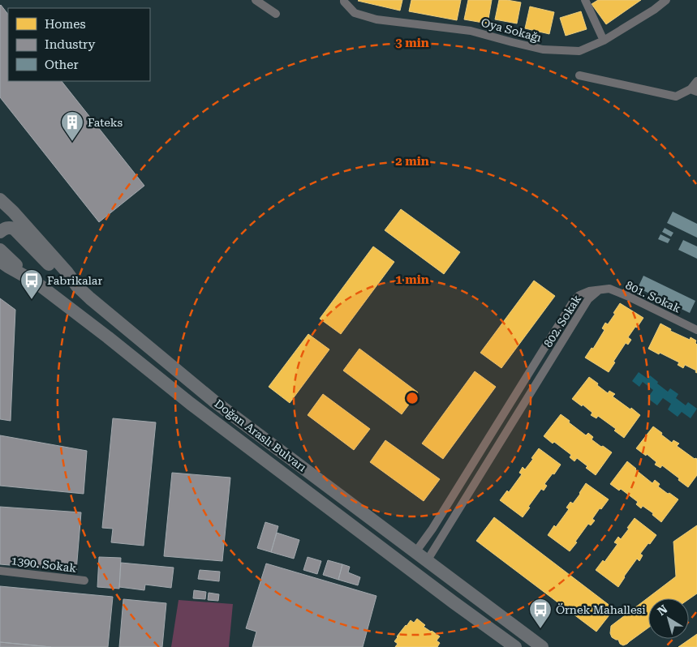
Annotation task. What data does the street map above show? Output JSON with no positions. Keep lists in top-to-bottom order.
{
  "streets": {
    "main road": ["Doğan Araslı Bulvarı"],
    "street": [
      "Oya Sokağı",
      "801. Sokak",
      "802. Sokak",
      "1390. Sokak"
    ]
  },
  "crossings": [
    ["801. Sokak", "802. Sokak"],
    ["802. Sokak", "Doğan Araslı Bulvarı"]
  ],
  "places": {
    "building": ["Fateks"],
    "bus stop": ["Fabrikalar", "Örnek Mahallesi"]
  },
  "legend": ["Homes", "Industry", "Other"],
  "north": "top left",
  "rings": ["3 min", "2 min", "1 min"]
}
